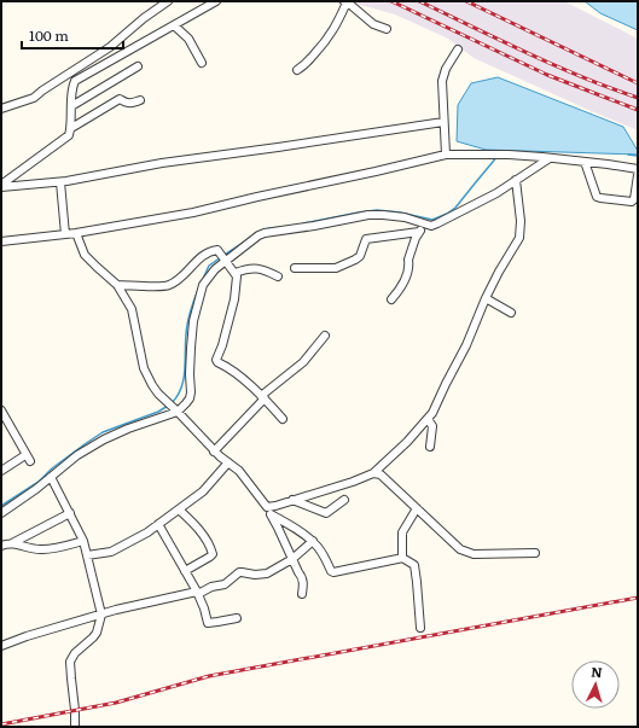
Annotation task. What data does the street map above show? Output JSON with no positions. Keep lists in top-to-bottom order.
{
  "scale_bar": "100 m",
  "north": "top"
}
